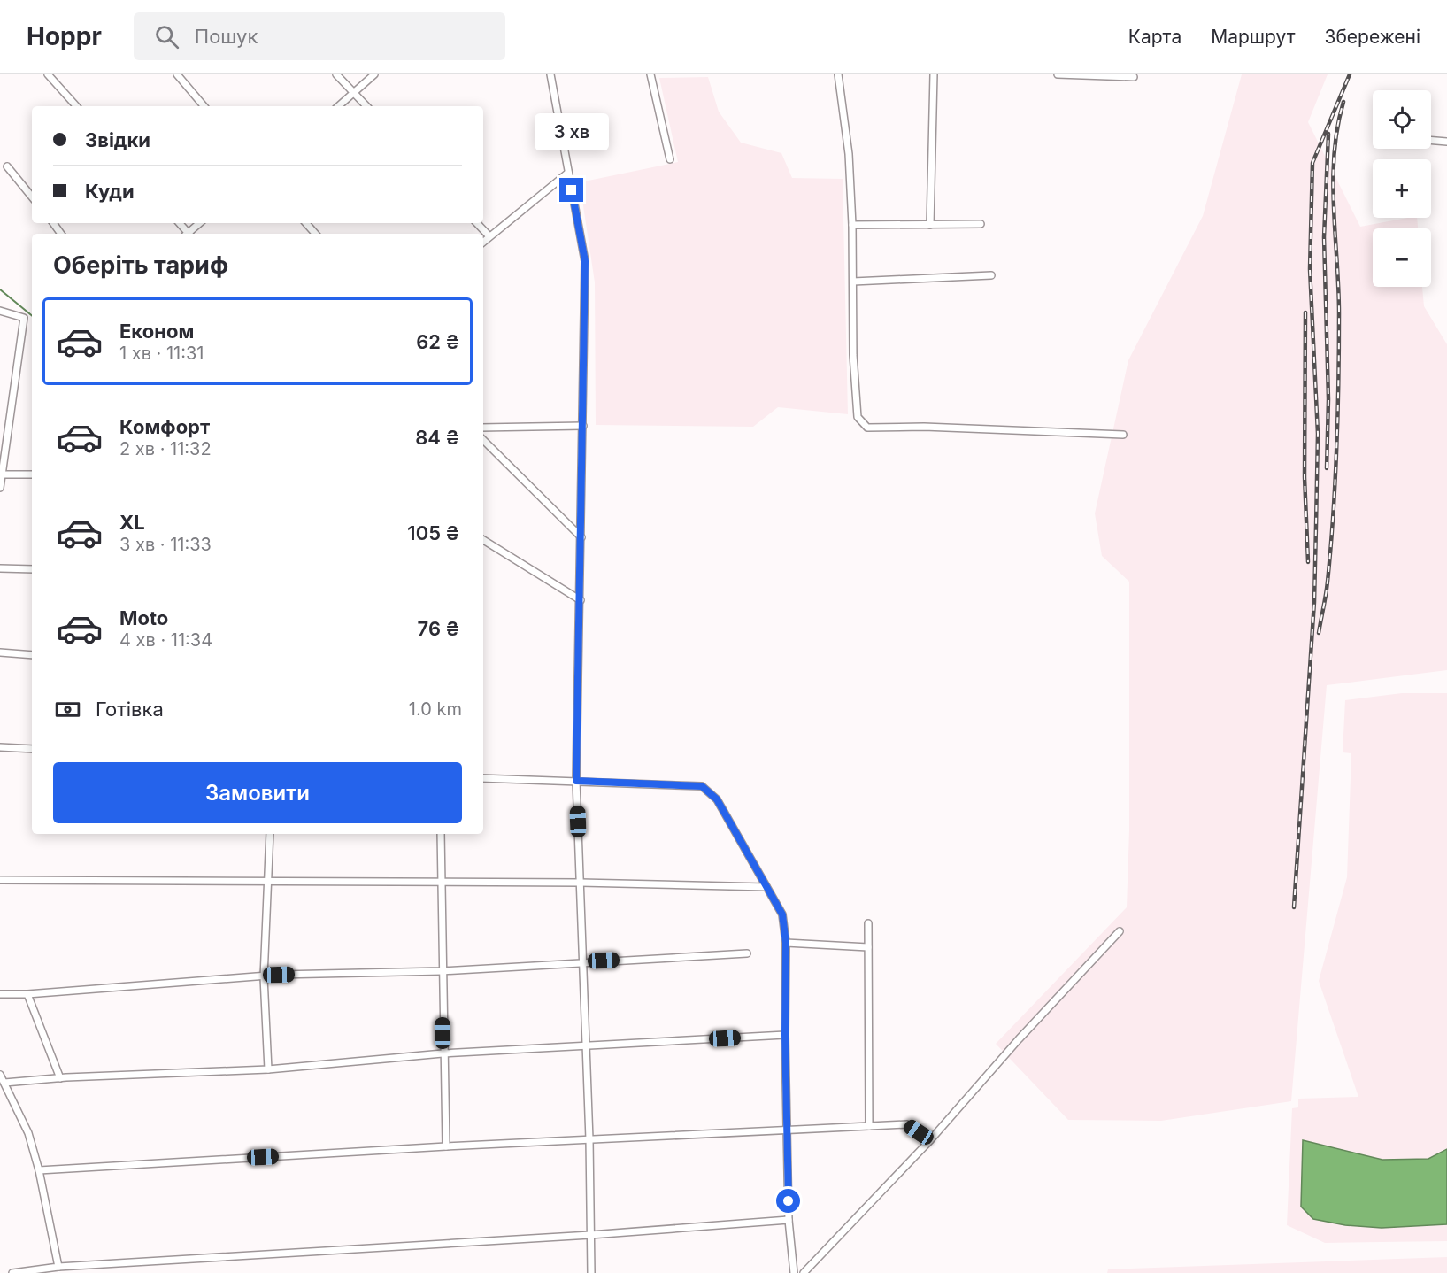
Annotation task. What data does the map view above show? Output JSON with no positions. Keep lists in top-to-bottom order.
{
  "page": {
    "header": "Hoppr",
    "search": "Пошук",
    "nav": ["Карта", "Маршрут", "Збережені"],
    "map_buttons": ["+", "−"],
    "banner": ["Звідки", "Куди"],
    "bubble": "3 хв",
    "heading": "Оберіть тариф",
    "list": [
      {
        "name": "Економ",
        "note": "1 хв · 11:31",
        "value": "62 ₴"
      },
      {
        "name": "Комфорт",
        "note": "2 хв · 11:32",
        "value": "84 ₴"
      },
      {
        "name": "XL",
        "note": "3 хв · 11:33",
        "value": "105 ₴"
      },
      {
        "name": "Moto",
        "note": "4 хв · 11:34",
        "value": "76 ₴"
      }
    ],
    "pay": ["Готівка", "1.0 km"],
    "buttons": "Замовити"
  }
}
